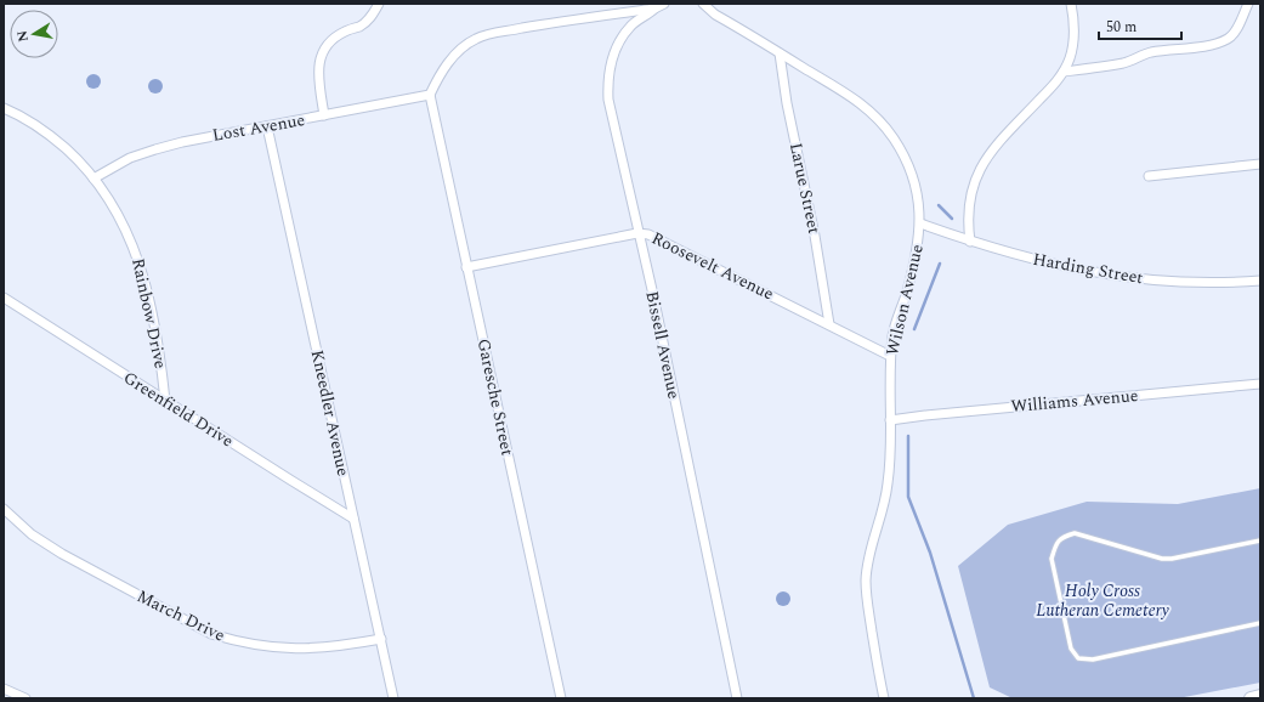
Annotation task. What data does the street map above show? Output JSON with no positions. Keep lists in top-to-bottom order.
{
  "streets": {
    "street": [
      "Lost Avenue",
      "Larue Street",
      "Roosevelt Avenue",
      "Harding Street",
      "Wilson Avenue",
      "Rainbow Drive",
      "Bissell Avenue",
      "Garesche Street",
      "Williams Avenue",
      "Greenfield Drive",
      "Kneedler Avenue",
      "March Drive"
    ]
  },
  "crossings": [
    ["Lost Avenue", "Rainbow Drive"],
    ["Lost Avenue", "Garesche Street"],
    ["Lost Avenue", "Kneedler Avenue"],
    ["Larue Street", "Roosevelt Avenue"],
    ["Larue Street", "Wilson Avenue"],
    ["Roosevelt Avenue", "Wilson Avenue"],
    ["Roosevelt Avenue", "Bissell Avenue"],
    ["Roosevelt Avenue", "Garesche Street"],
    ["Harding Street", "Wilson Avenue"],
    ["Wilson Avenue", "Williams Avenue"],
    ["Rainbow Drive", "Greenfield Drive"],
    ["Greenfield Drive", "Kneedler Avenue"],
    ["Kneedler Avenue", "March Drive"]
  ],
  "parks": ["Holy Cross Lutheran Cemetery"],
  "scale_bar": "50 m",
  "north": "left"
}
